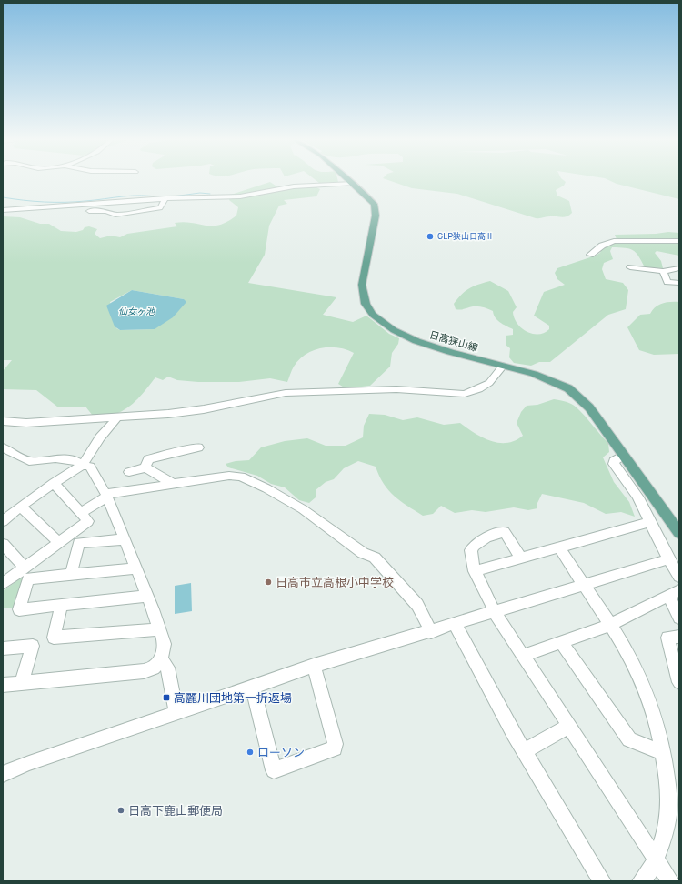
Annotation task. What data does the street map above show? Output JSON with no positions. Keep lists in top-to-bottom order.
{
  "streets": {
    "main road": ["日高狭山線"]
  },
  "water": ["仙女ヶ池"],
  "places": {
    "other": [
      "GLP狭山日高Ⅱ",
      "日高市立高根小中学校",
      "ローソン",
      "日高下鹿山郵便局"
    ],
    "transit": ["高麗川団地第一折返場"]
  }
}
